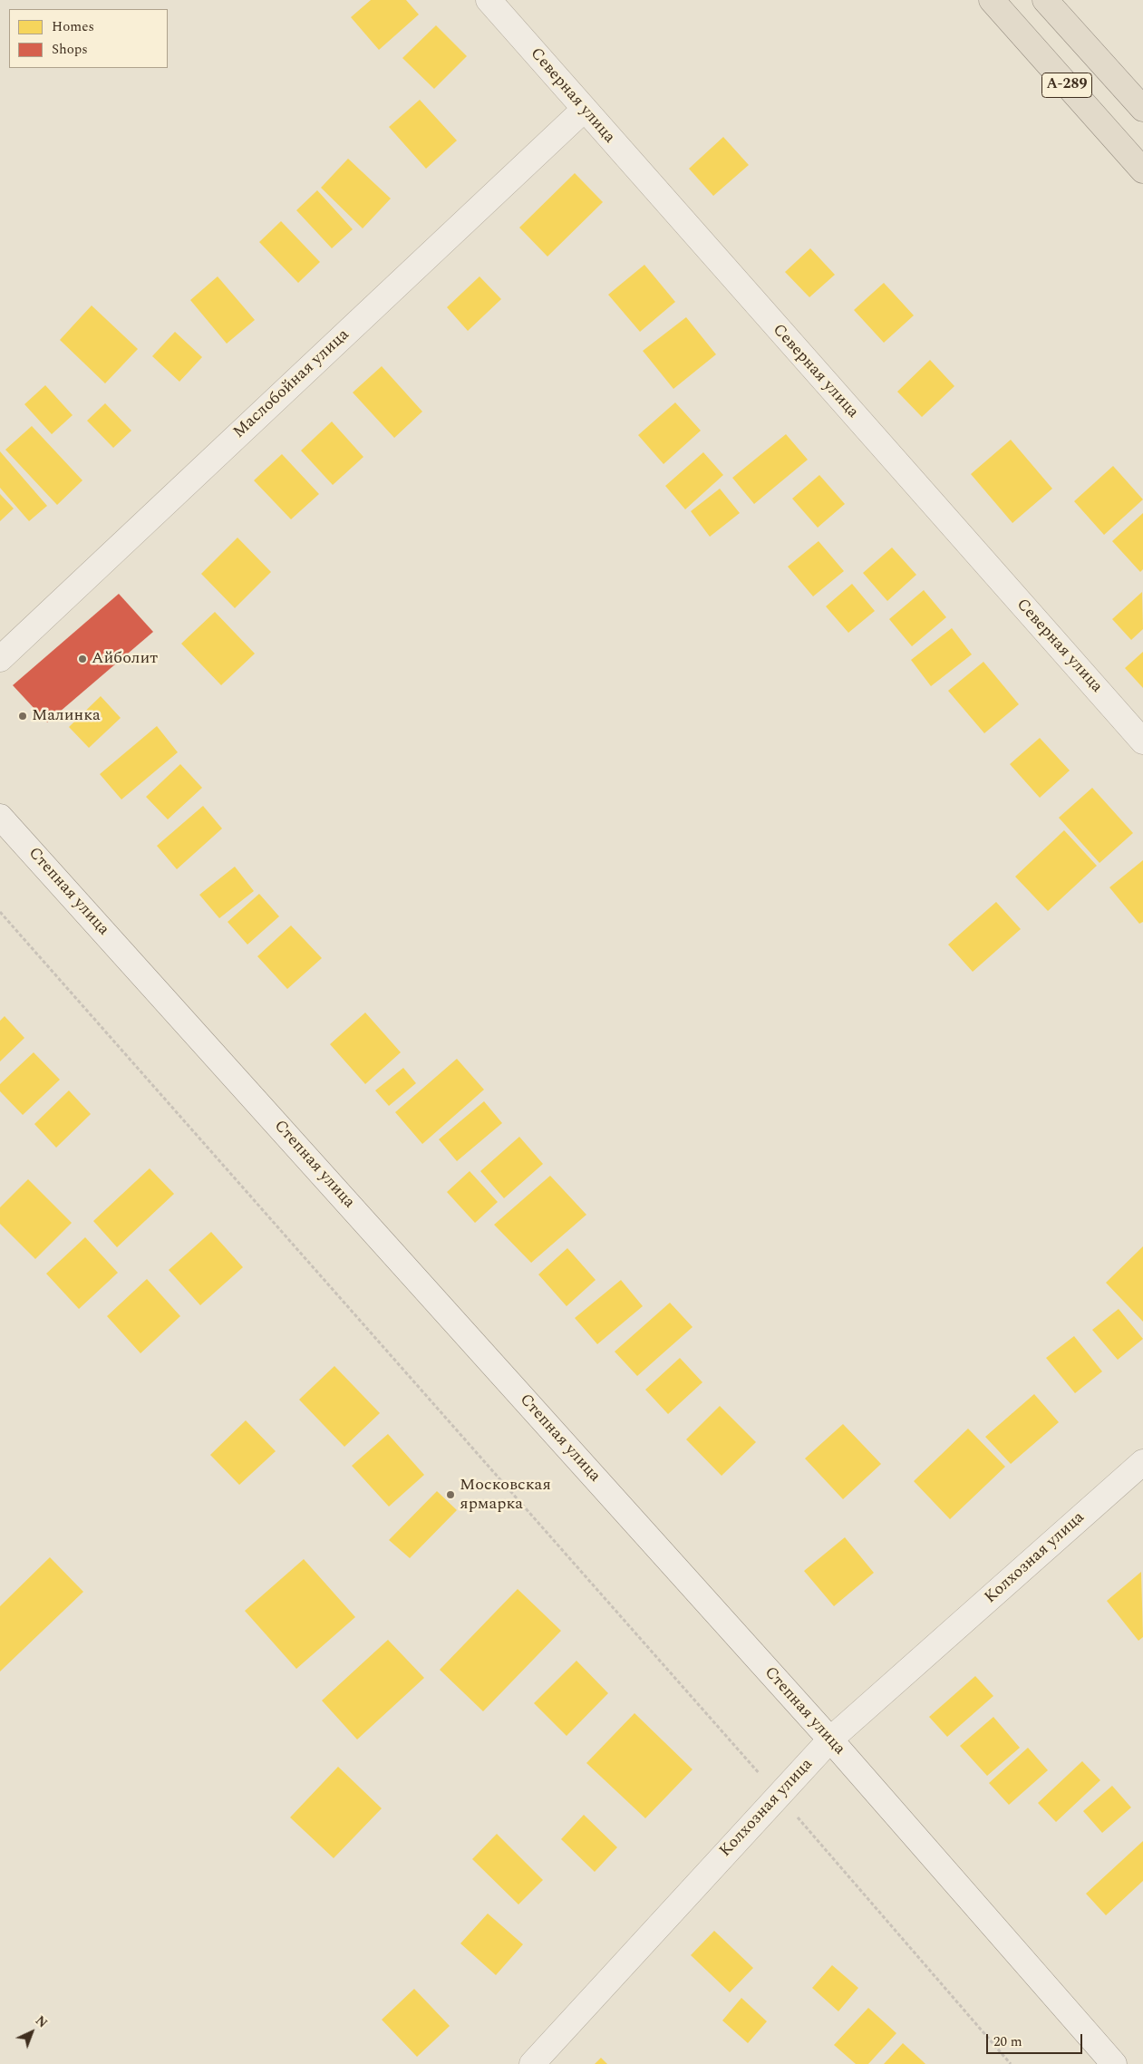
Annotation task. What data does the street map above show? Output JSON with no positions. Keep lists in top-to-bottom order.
{
  "streets": {
    "highway": ["А-289"],
    "street": [
      "Северная улица",
      "Маслобойная улица",
      "Степная улица",
      "Колхозная улица"
    ]
  },
  "crossings": [
    ["Северная улица", "Маслобойная улица"],
    ["Степная улица", "Колхозная улица"]
  ],
  "places": ["Айболит", "Малинка", "Московская ярмарка"],
  "legend": ["Homes", "Shops"],
  "scale_bar": "20 m",
  "north": "top right"
}
